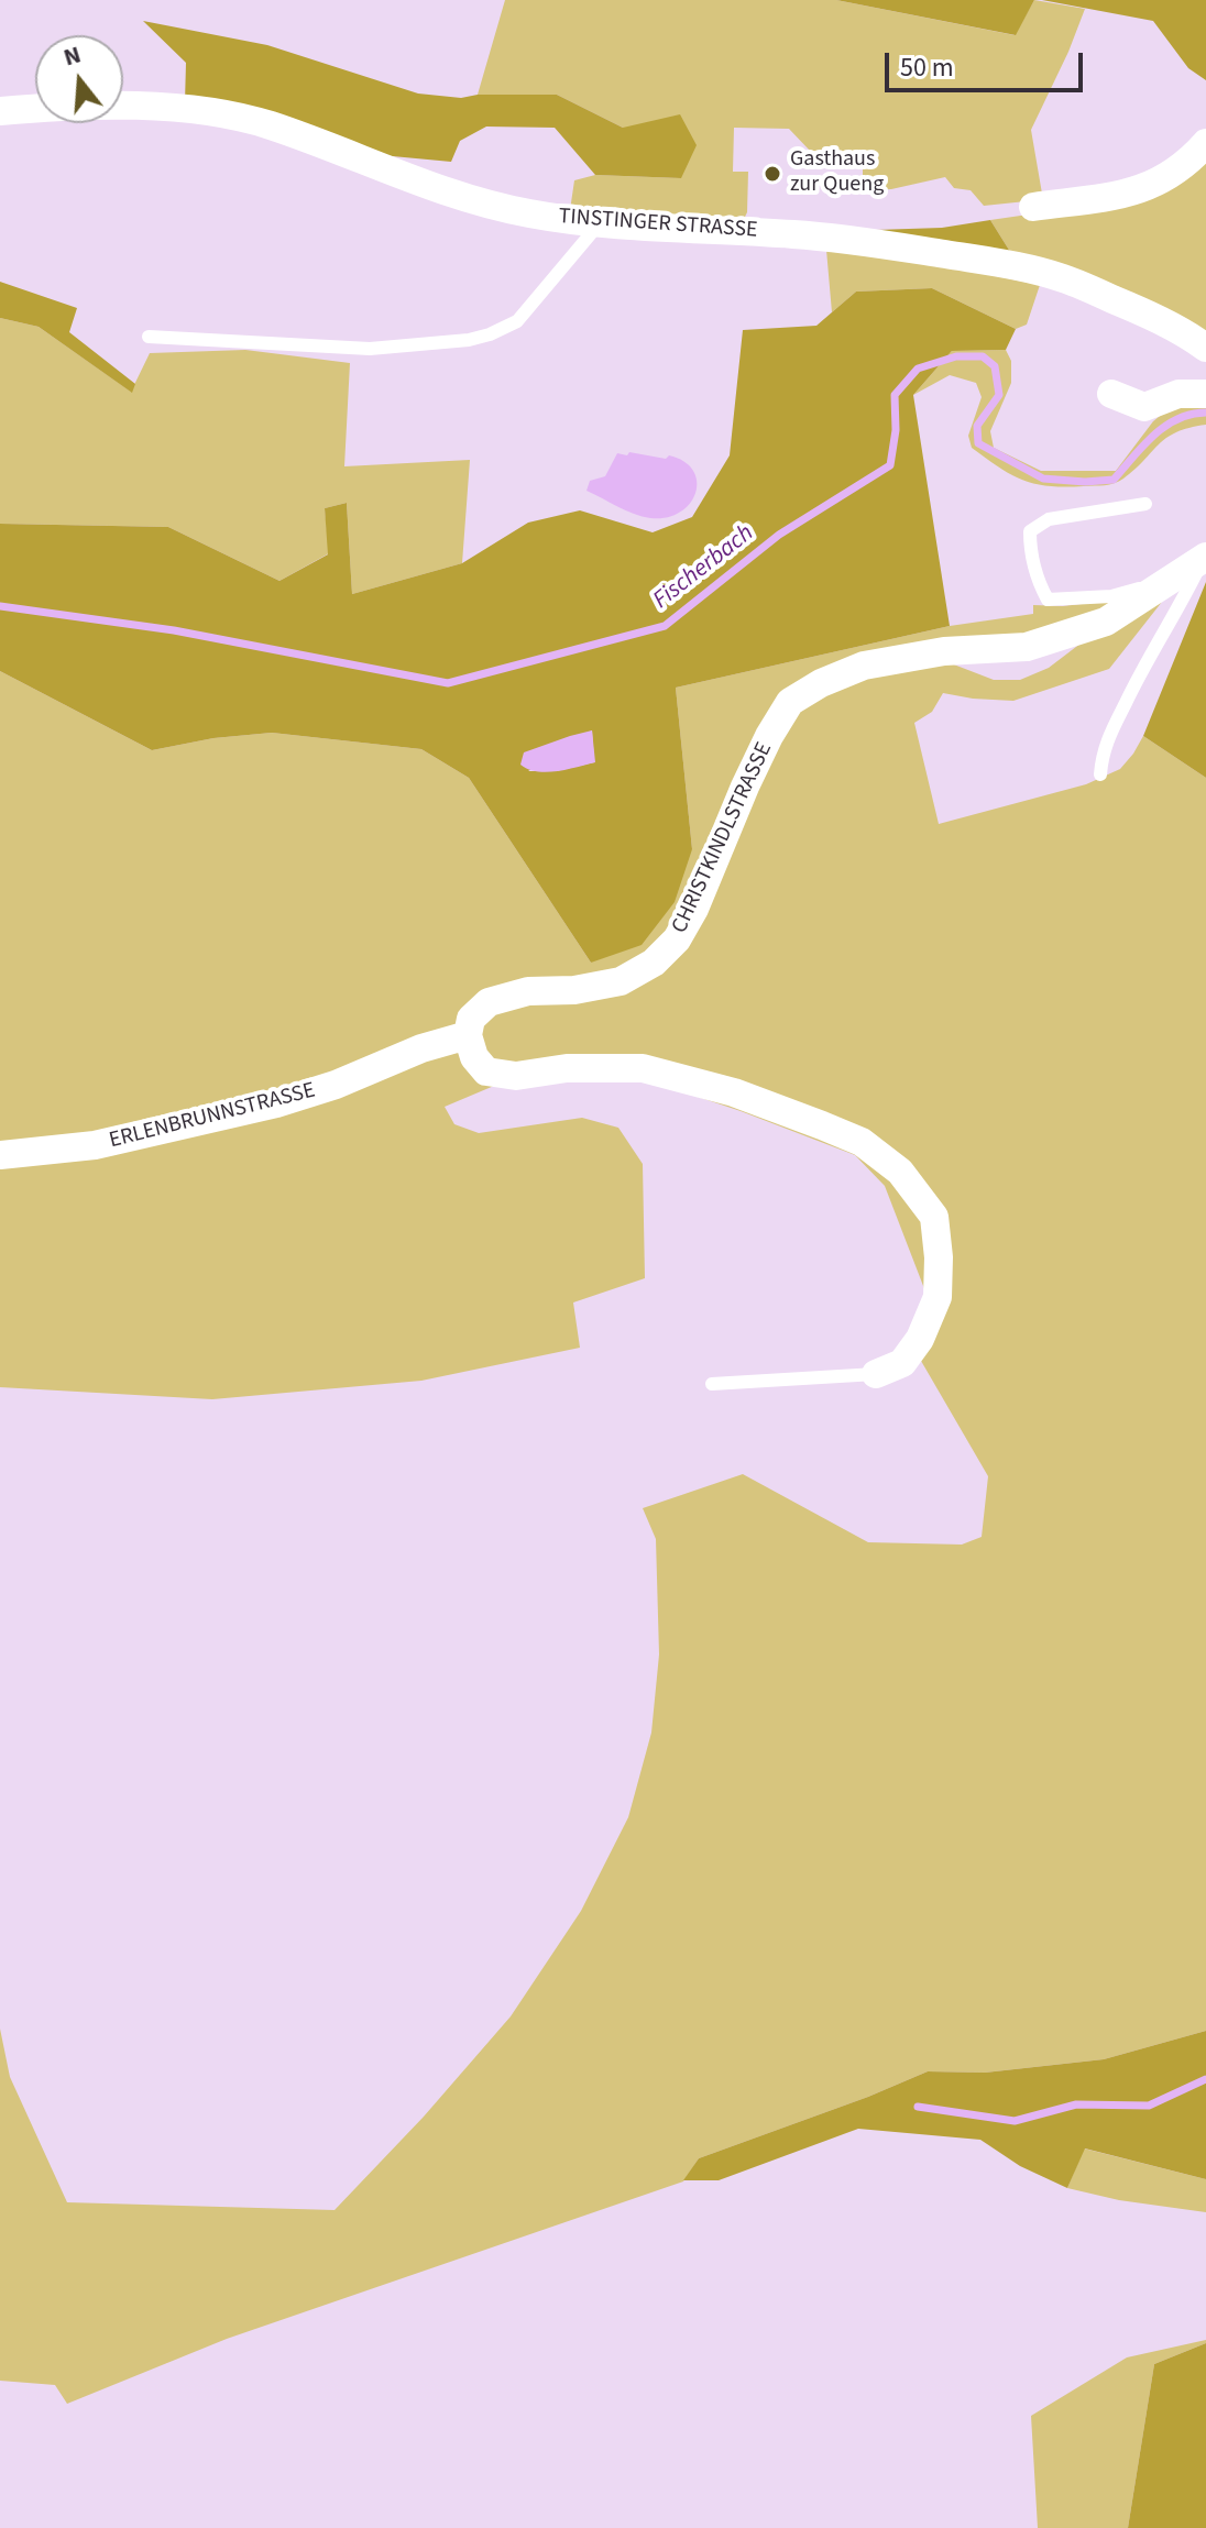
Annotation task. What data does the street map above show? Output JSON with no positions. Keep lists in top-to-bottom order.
{
  "streets": {
    "street": ["TINSTINGER STRASSE", "CHRISTKINDLSTRASSE", "ERLENBRUNNSTRASSE"]
  },
  "crossings": [
    ["CHRISTKINDLSTRASSE", "ERLENBRUNNSTRASSE"]
  ],
  "water": ["Fischerbach"],
  "places": ["Gasthaus zur Queng"],
  "scale_bar": "50 m",
  "north": "top"
}
